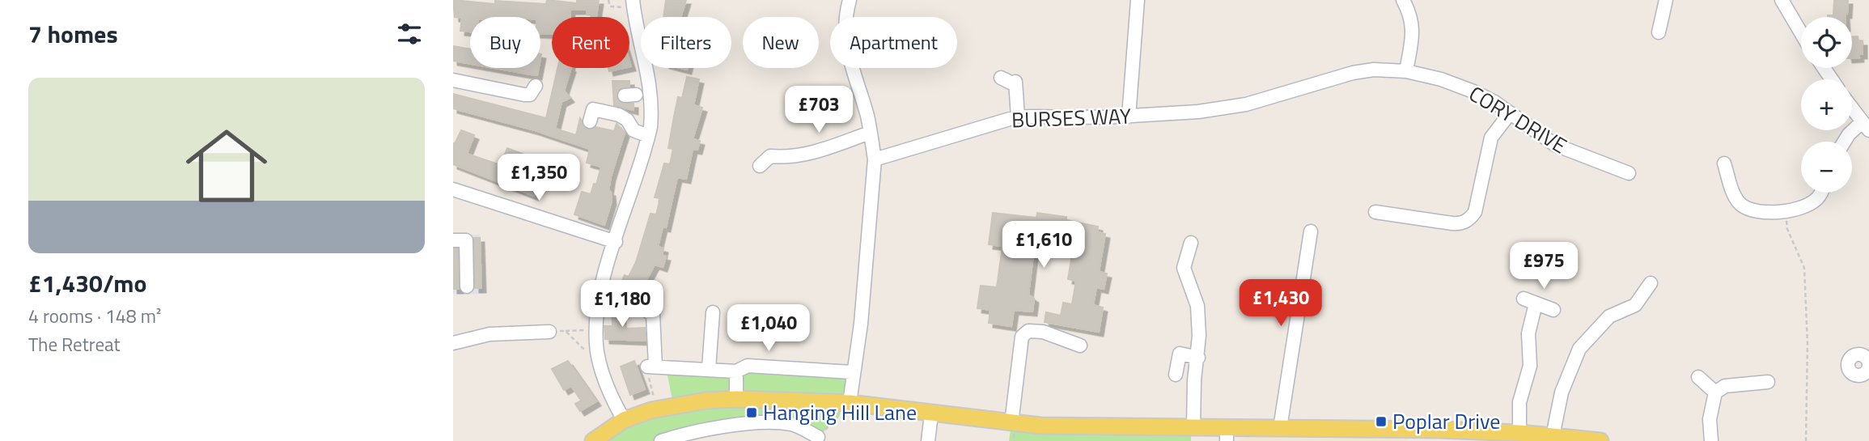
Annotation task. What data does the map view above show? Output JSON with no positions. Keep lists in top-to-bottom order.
{
  "streets": {
    "street": ["BURSES WAY", "CORY DRIVE"]
  },
  "crossings": [
    ["BURSES WAY", "CORY DRIVE"]
  ],
  "places": {
    "transit": ["Hanging Hill Lane", "Poplar Drive"]
  },
  "page": {
    "heading": "7 homes",
    "map_buttons": ["+", "−"],
    "chip": [
      "Buy",
      "Rent",
      "Filters",
      "New",
      "Apartment"
    ],
    "list": [
      {
        "name": "£1,430/mo",
        "note": "4 rooms · 148 m² · The Retreat"
      }
    ],
    "price": [
      "£703",
      "£1,350",
      "£1,610",
      "£975",
      "£1,430",
      "£1,180",
      "£1,040"
    ]
  }
}
